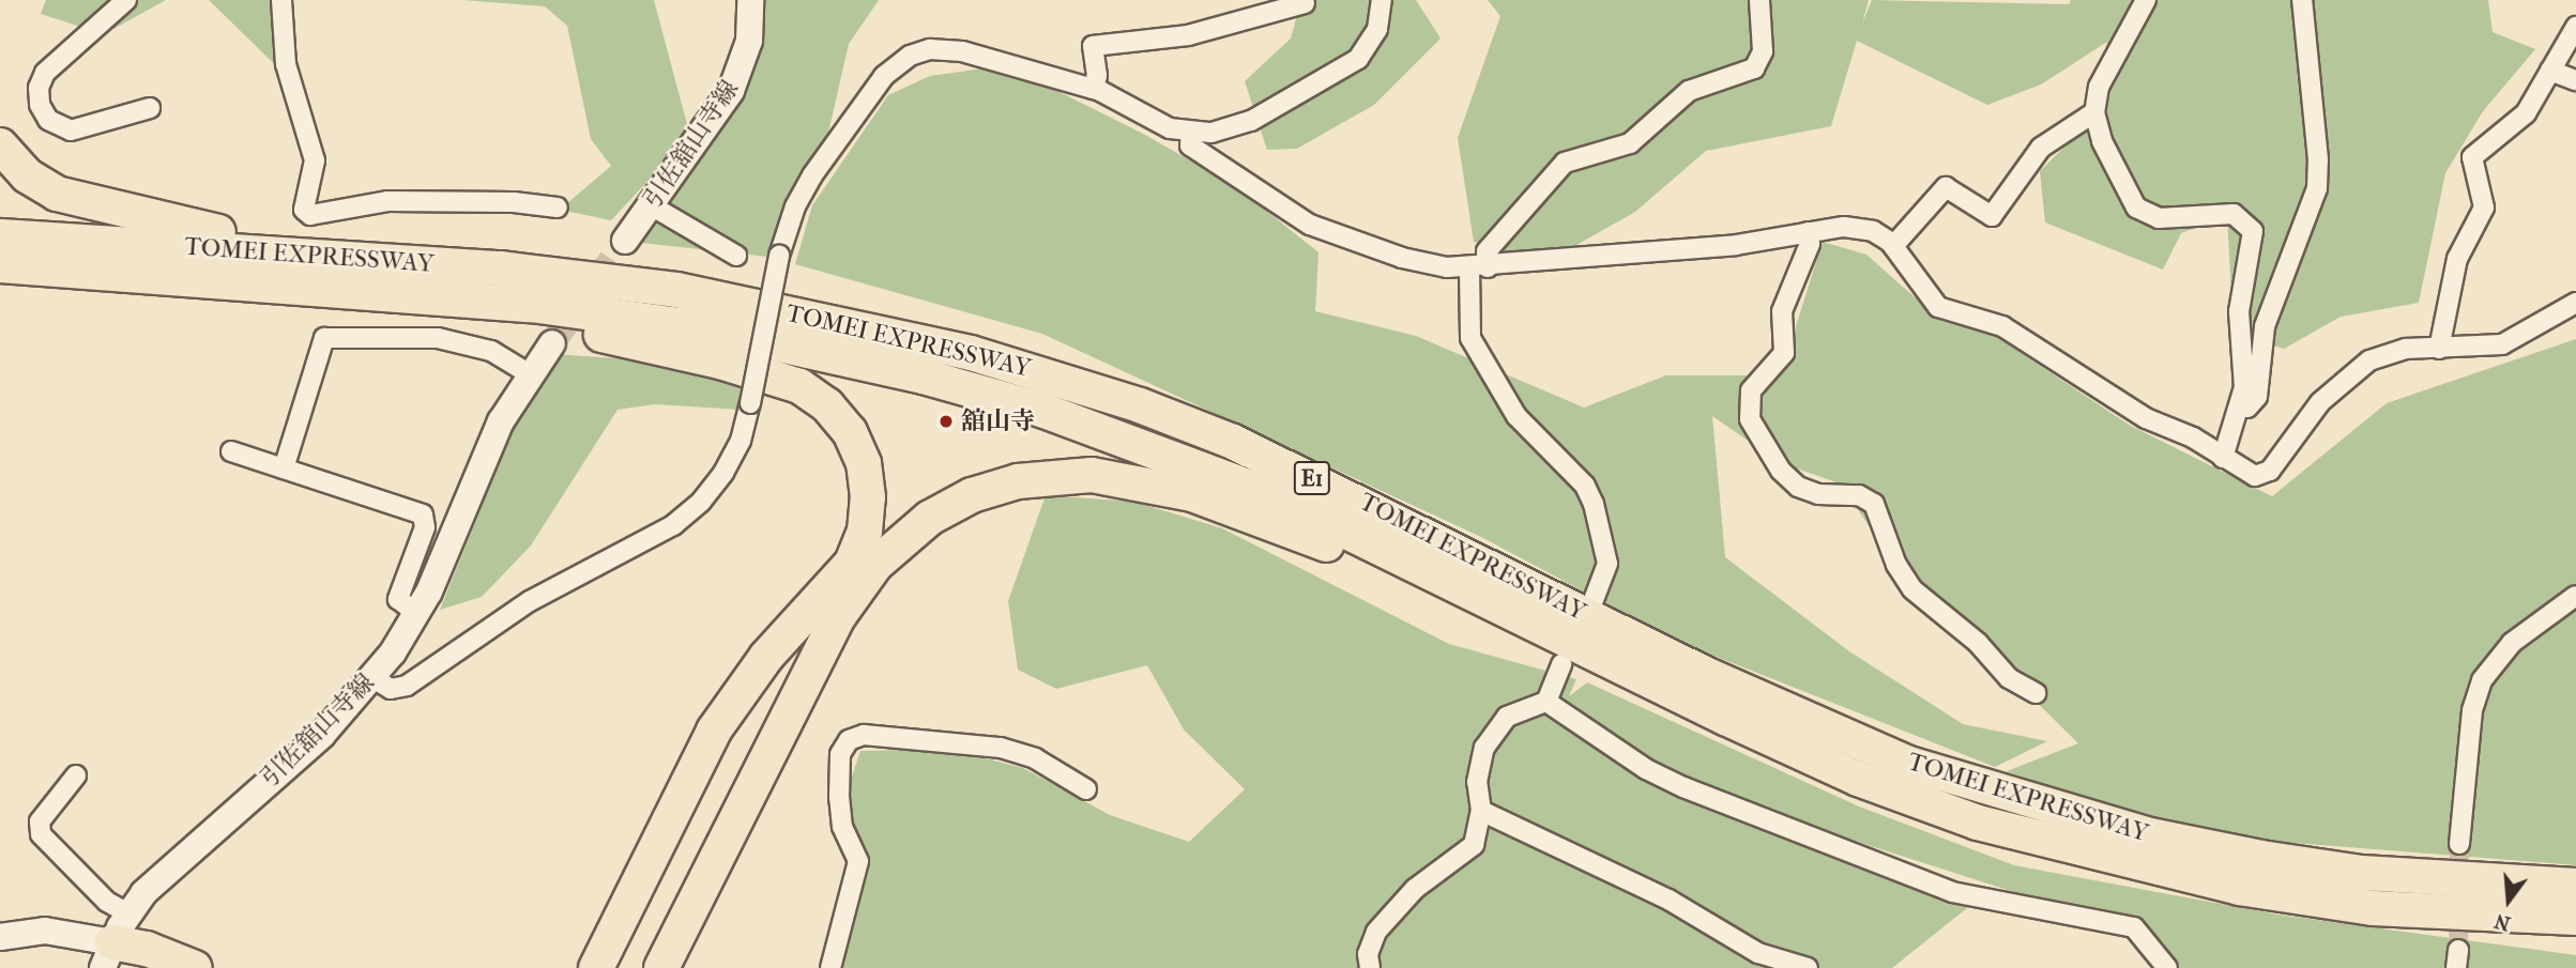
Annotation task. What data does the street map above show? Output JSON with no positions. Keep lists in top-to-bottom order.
{
  "streets": {
    "highway": ["TOMEI EXPRESSWAY", "E1"],
    "main road": ["引佐舘山寺線"]
  },
  "places": ["舘山寺"],
  "north": "bottom"
}
